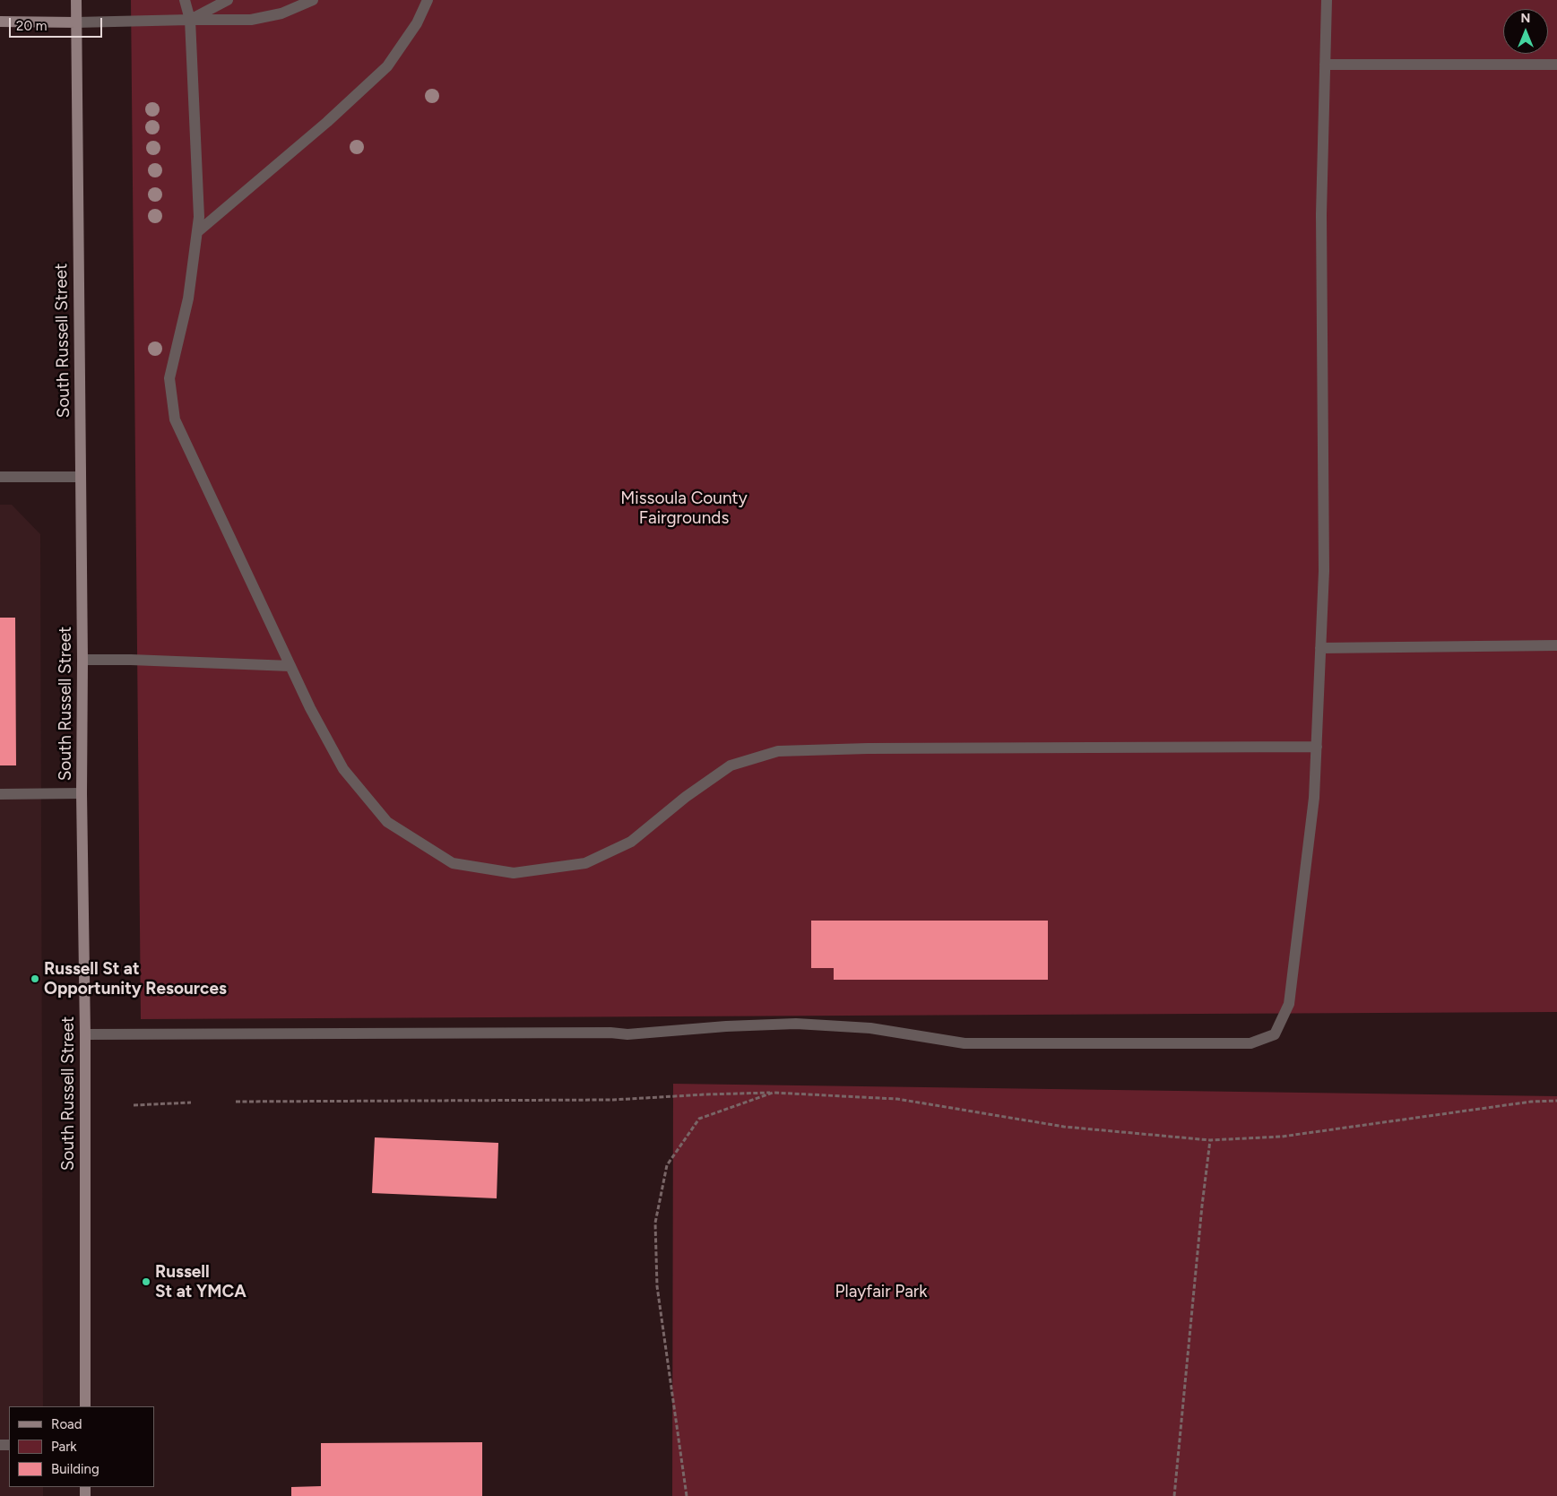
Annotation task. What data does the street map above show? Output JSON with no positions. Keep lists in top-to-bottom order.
{
  "streets": {
    "main road": ["South Russell Street"]
  },
  "parks": ["Missoula County Fairgrounds", "Playfair Park"],
  "places": ["Russell St at Opportunity Resources", "Russell St at YMCA"],
  "legend": ["Road", "Park", "Building"],
  "scale_bar": "20 m",
  "north": "top"
}
